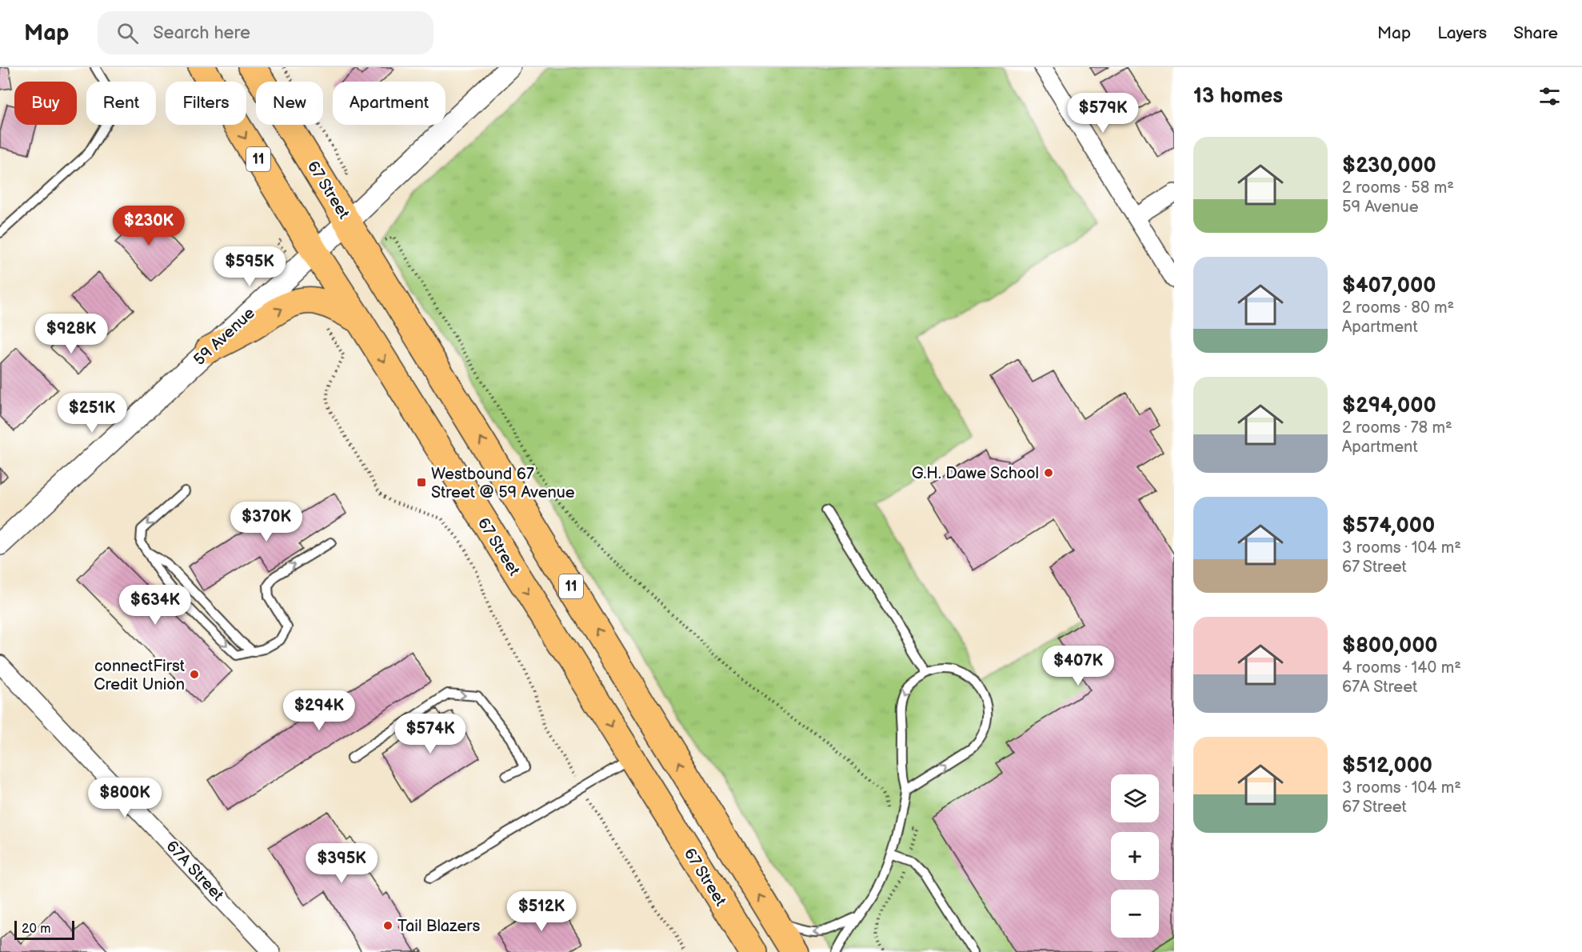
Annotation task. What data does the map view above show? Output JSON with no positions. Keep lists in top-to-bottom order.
{
  "streets": {
    "main road": ["11", "67 Street"],
    "street": ["59 Avenue", "67A Street"]
  },
  "crossings": [
    ["67 Street", "59 Avenue"]
  ],
  "places": {
    "other": ["G.H. Dawe School", "connectFirst Credit Union", "Tail Blazers"],
    "transit": ["Westbound 67 Street @ 59 Avenue"]
  },
  "scale_bar": "20 m",
  "page": {
    "header": "Map",
    "search": "Search here",
    "nav": ["Map", "Layers", "Share"],
    "heading": "13 homes",
    "chip": [
      "Buy",
      "Rent",
      "Filters",
      "New",
      "Apartment"
    ],
    "price": [
      "$579K",
      "$230K",
      "$595K",
      "$928K",
      "$251K",
      "$370K",
      "$634K",
      "$407K",
      "$294K",
      "$574K",
      "$800K",
      "$395K",
      "$512K"
    ],
    "list": [
      {
        "name": "$230,000",
        "note": "2 rooms · 58 m² · 59 Avenue"
      },
      {
        "name": "$407,000",
        "note": "2 rooms · 80 m² · Apartment"
      },
      {
        "name": "$294,000",
        "note": "2 rooms · 78 m² · Apartment"
      },
      {
        "name": "$574,000",
        "note": "3 rooms · 104 m² · 67 Street"
      },
      {
        "name": "$800,000",
        "note": "4 rooms · 140 m² · 67A Street"
      },
      {
        "name": "$512,000",
        "note": "3 rooms · 104 m² · 67 Street"
      }
    ],
    "map_buttons": ["+", "−"],
    "scale": "20 m"
  }
}
